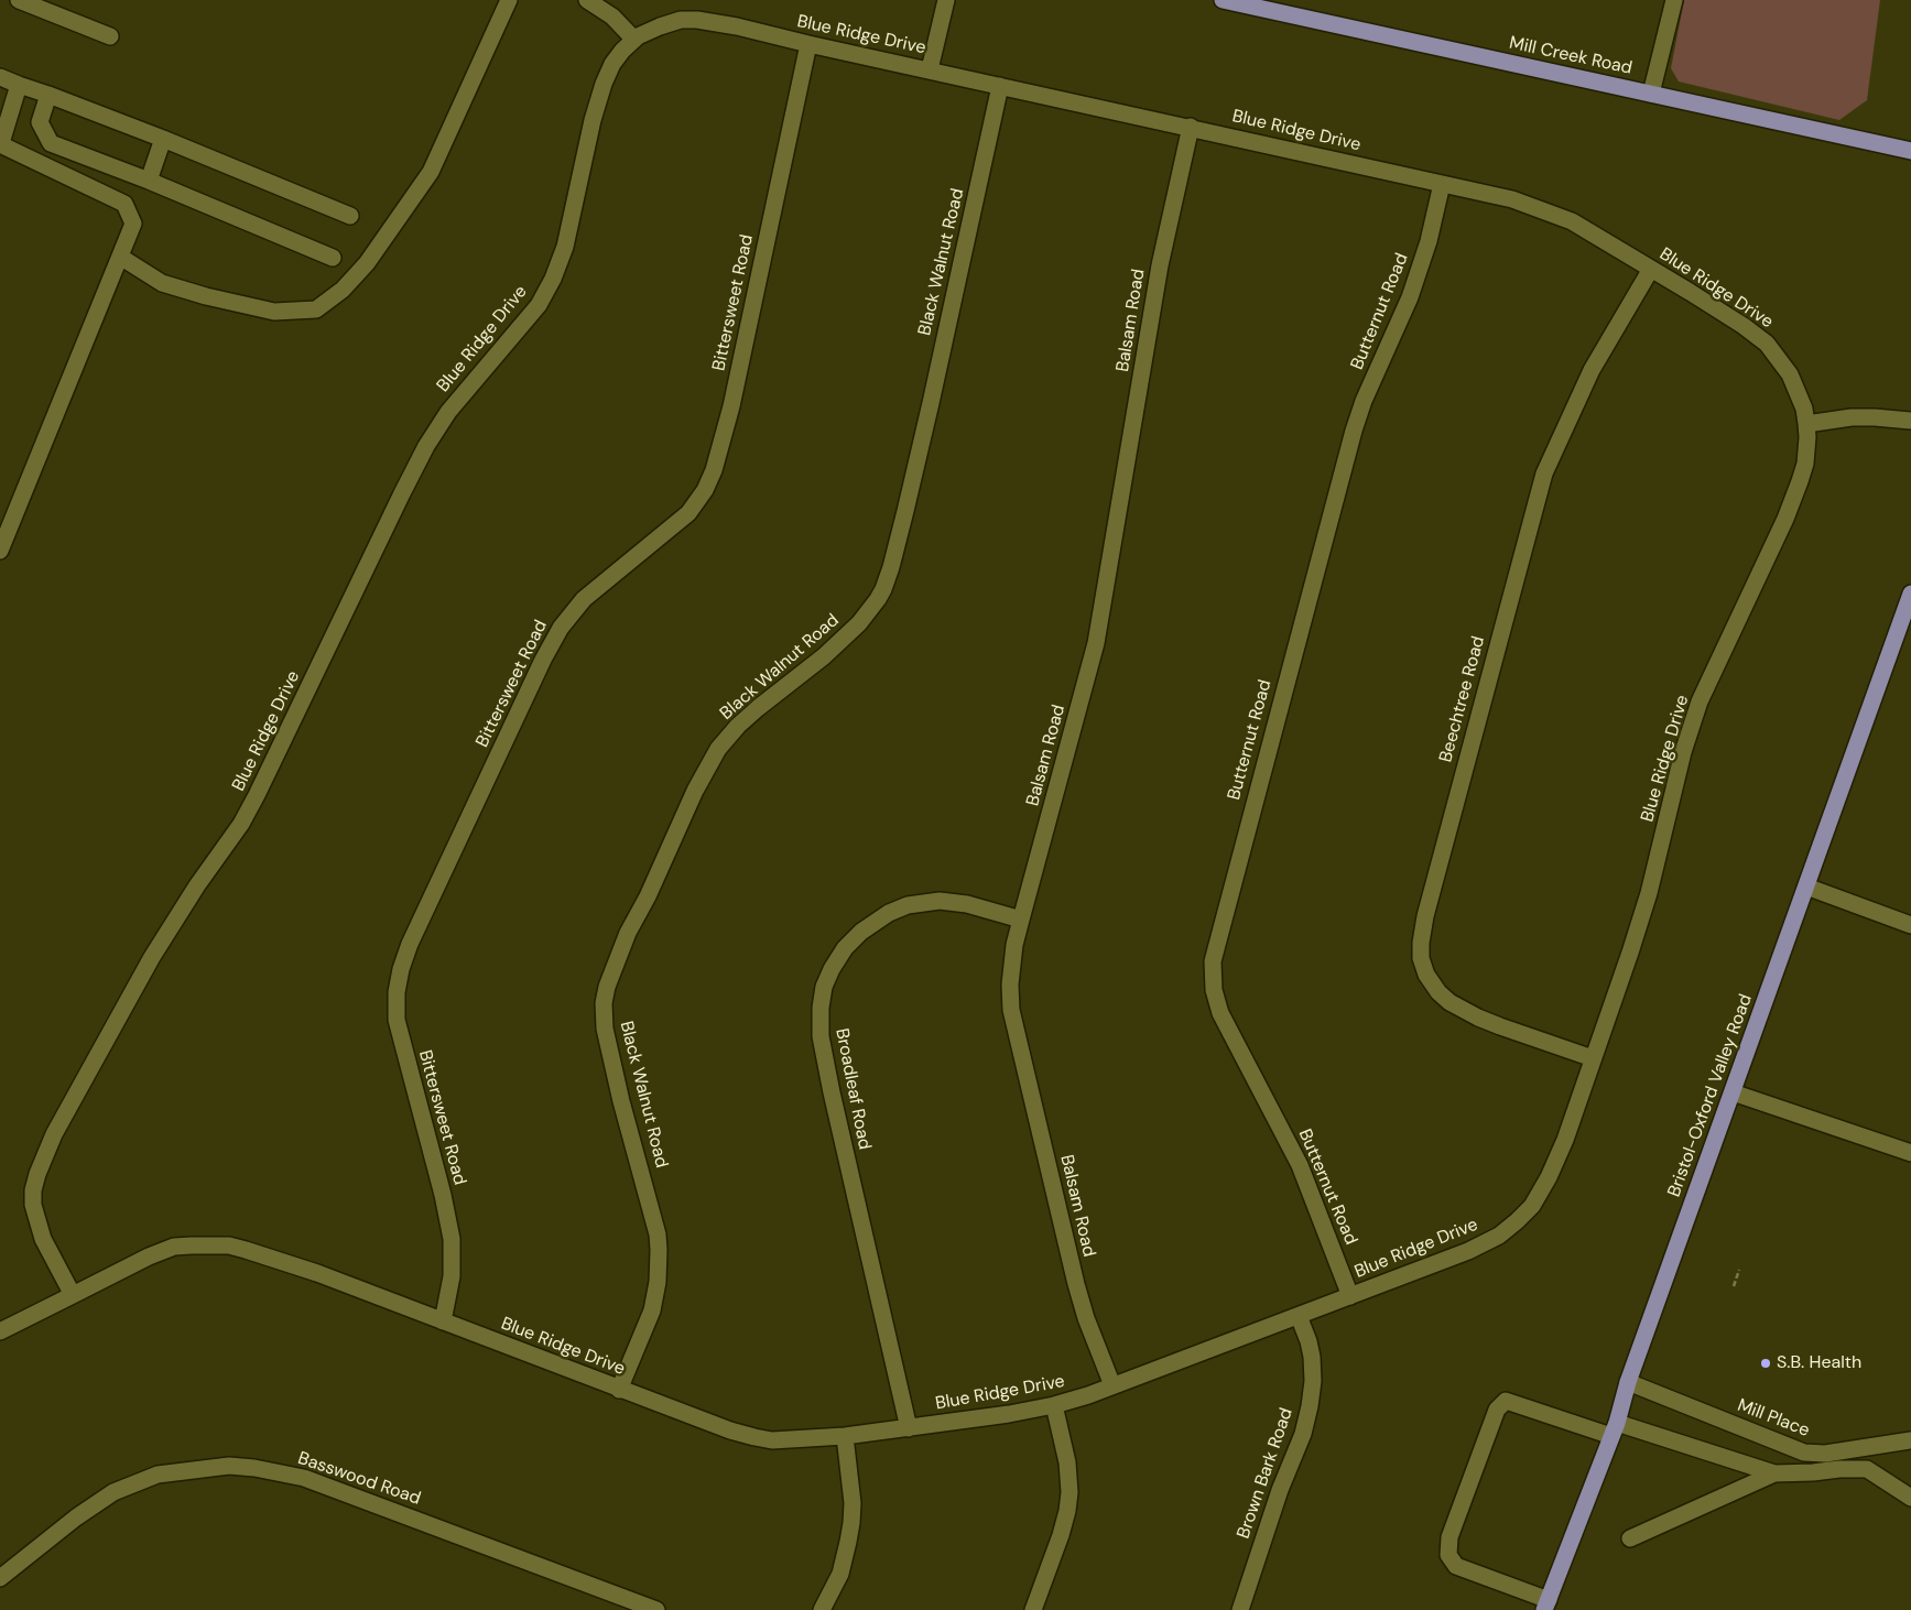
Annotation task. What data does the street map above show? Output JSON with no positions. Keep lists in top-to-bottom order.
{
  "streets": {
    "main road": ["Mill Creek Road", "Bristol-Oxford Valley Road"],
    "street": [
      "Blue Ridge Drive",
      "Black Walnut Road",
      "Bittersweet Road",
      "Butternut Road",
      "Balsam Road",
      "Beechtree Road",
      "Broadleaf Road",
      "Mill Place",
      "Brown Bark Road",
      "Basswood Road"
    ]
  },
  "crossings": [
    ["Blue Ridge Drive", "Black Walnut Road"],
    ["Blue Ridge Drive", "Bittersweet Road"],
    ["Blue Ridge Drive", "Butternut Road"],
    ["Blue Ridge Drive", "Balsam Road"],
    ["Blue Ridge Drive", "Beechtree Road"],
    ["Blue Ridge Drive", "Broadleaf Road"],
    ["Blue Ridge Drive", "Brown Bark Road"],
    ["Balsam Road", "Broadleaf Road"],
    ["Bristol-Oxford Valley Road", "Mill Place"]
  ],
  "places": ["S.B. Health"]
}
